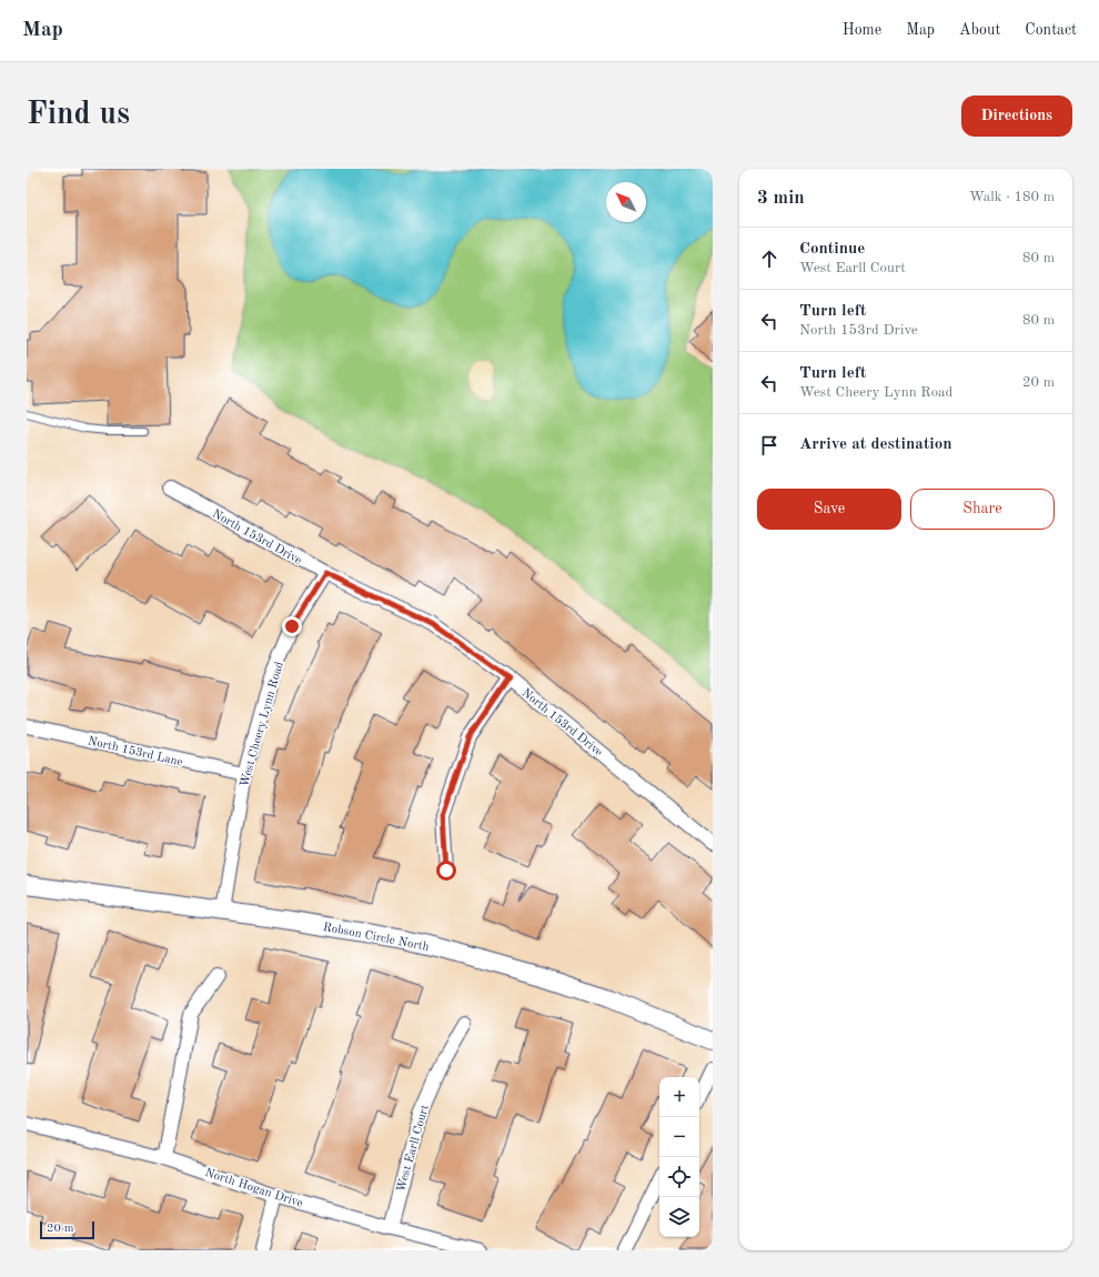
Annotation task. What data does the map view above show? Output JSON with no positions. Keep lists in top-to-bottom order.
{
  "streets": {
    "street": [
      "North 153rd Drive",
      "West Cheery Lynn Road",
      "North 153rd Lane",
      "Robson Circle North",
      "West Earll Court",
      "North Hogan Drive"
    ]
  },
  "crossings": [
    ["North 153rd Drive", "West Cheery Lynn Road"],
    ["West Cheery Lynn Road", "North 153rd Lane"],
    ["West Cheery Lynn Road", "Robson Circle North"],
    ["West Earll Court", "North Hogan Drive"]
  ],
  "scale_bar": "20 m",
  "north": "top left",
  "page": {
    "header": "Map",
    "nav": [
      "Home",
      "Map",
      "About",
      "Contact"
    ],
    "buttons": [
      "Directions",
      ["Save", "Share"]
    ],
    "title": "Find us",
    "heading": ["3 min", "Walk · 180 m"],
    "list": [
      ["Continue", "West Earll Court", "80 m"],
      ["Turn left", "North 153rd Drive", "80 m"],
      ["Turn left", "West Cheery Lynn Road", "20 m"],
      "Arrive at destination"
    ],
    "map_buttons": ["+", "−"],
    "scale": "20 m"
  }
}
